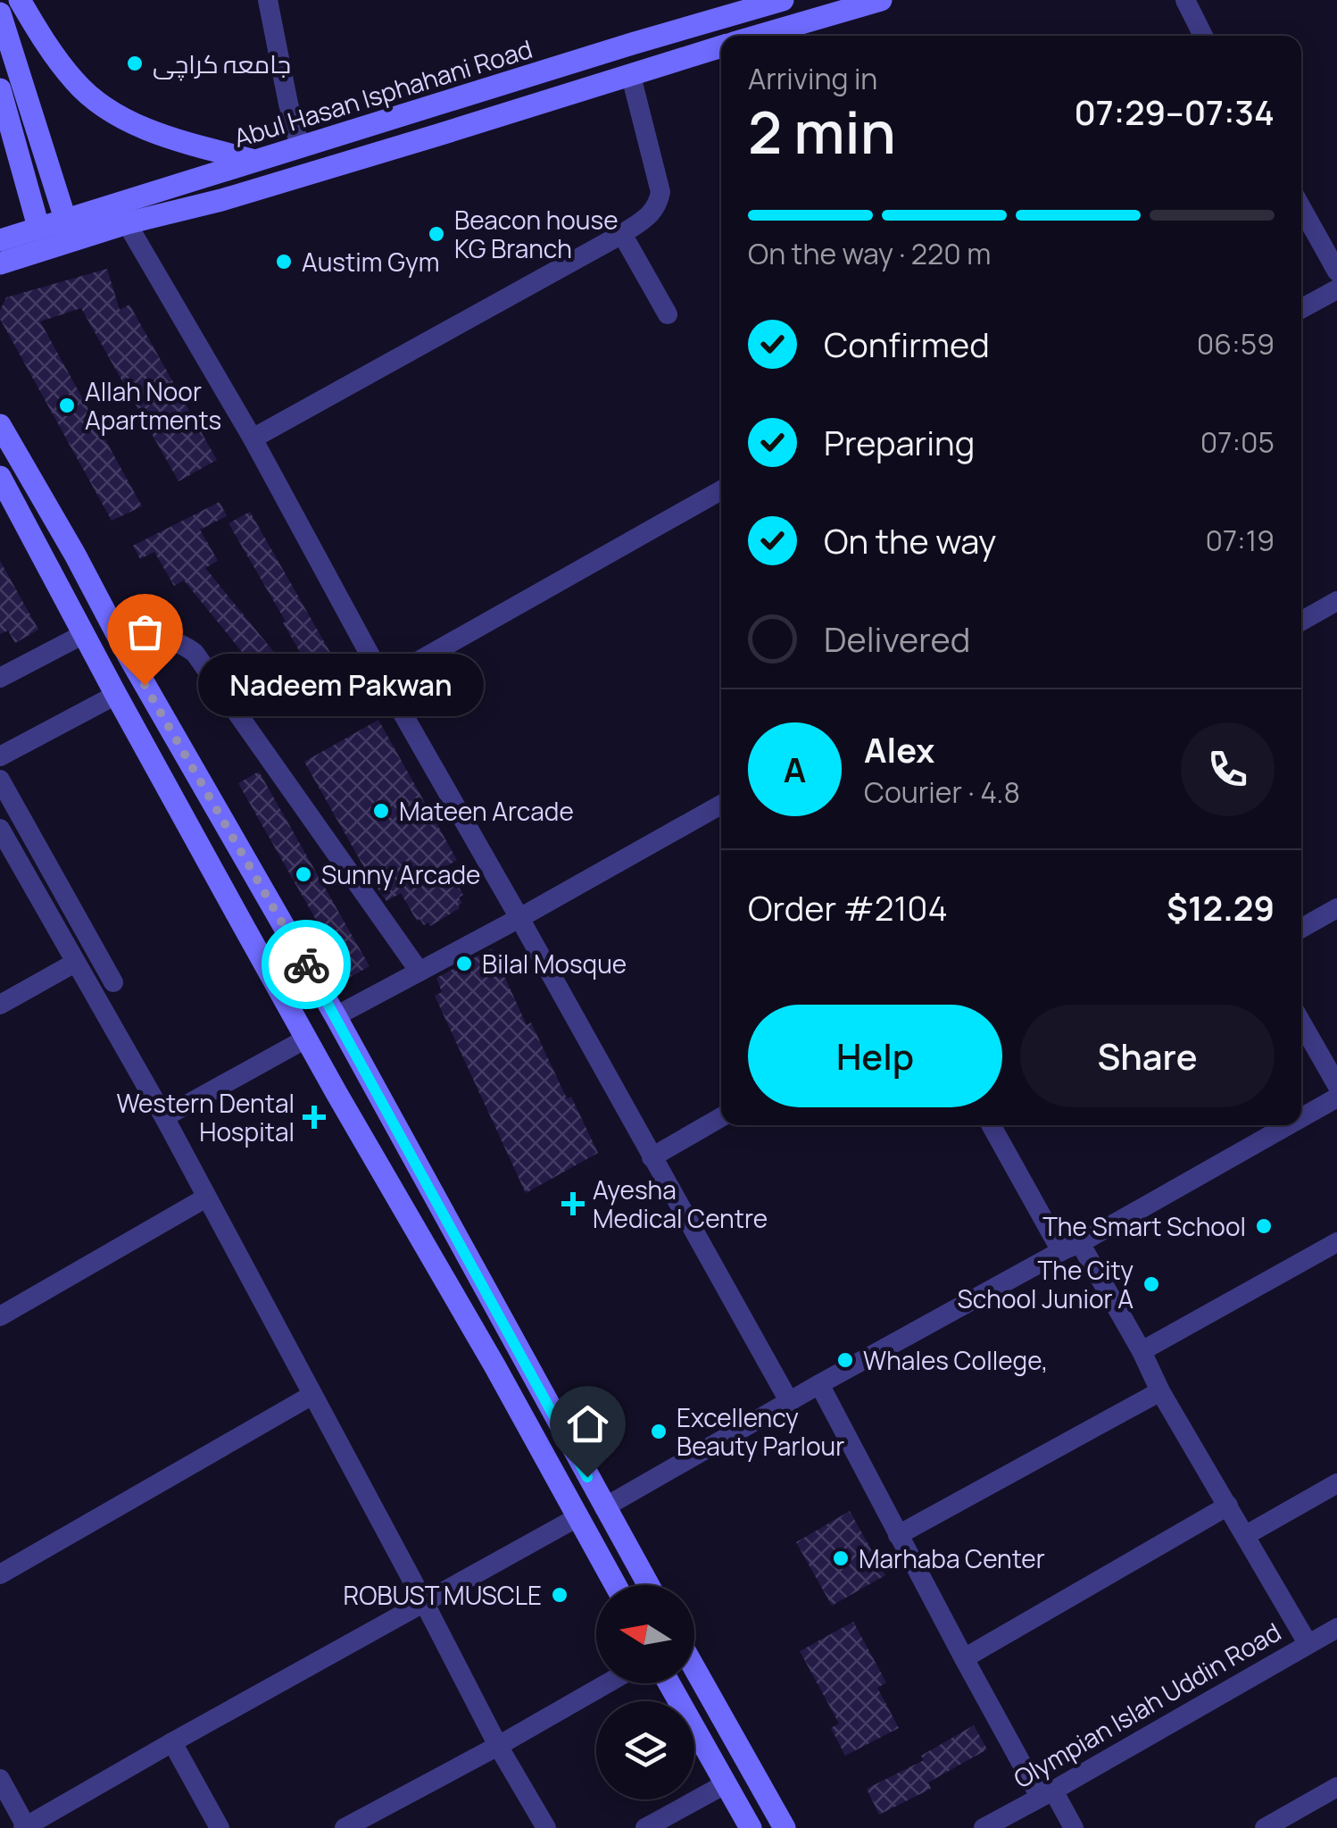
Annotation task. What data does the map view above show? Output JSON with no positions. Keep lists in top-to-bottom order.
{
  "streets": {
    "main road": ["Abul Hasan Isphahani Road"],
    "street": ["Olympian Islah Uddin Road"]
  },
  "places": {
    "other": [
      "جامعہ کراچی",
      "Beacon house KG Branch",
      "Austim Gym",
      "Allah Noor Apartments",
      "Nadeem Pakwan",
      "Mateen Arcade",
      "Sunny Arcade",
      "Bilal Mosque",
      "The Smart School",
      "The City School Junior A",
      "Whales College,",
      "Excellency Beauty Parlour",
      "Marhaba Center",
      "ROBUST MUSCLE"
    ],
    "health": ["Western Dental Hospital", "Ayesha Medical Centre"]
  },
  "north": "left",
  "page": {
    "heading": ["2 min", "Arriving in", "07:29–07:34"],
    "panel": [
      "Alex",
      "Courier · 4.8",
      "Order #2104",
      "$12.29"
    ],
    "bar": "On the way · 220 m",
    "list": [
      ["Confirmed", "06:59"],
      ["Preparing", "07:05"],
      ["On the way", "07:19"],
      "Delivered"
    ],
    "bubble": "Nadeem Pakwan",
    "round": "A",
    "buttons": ["Help", "Share"]
  }
}
